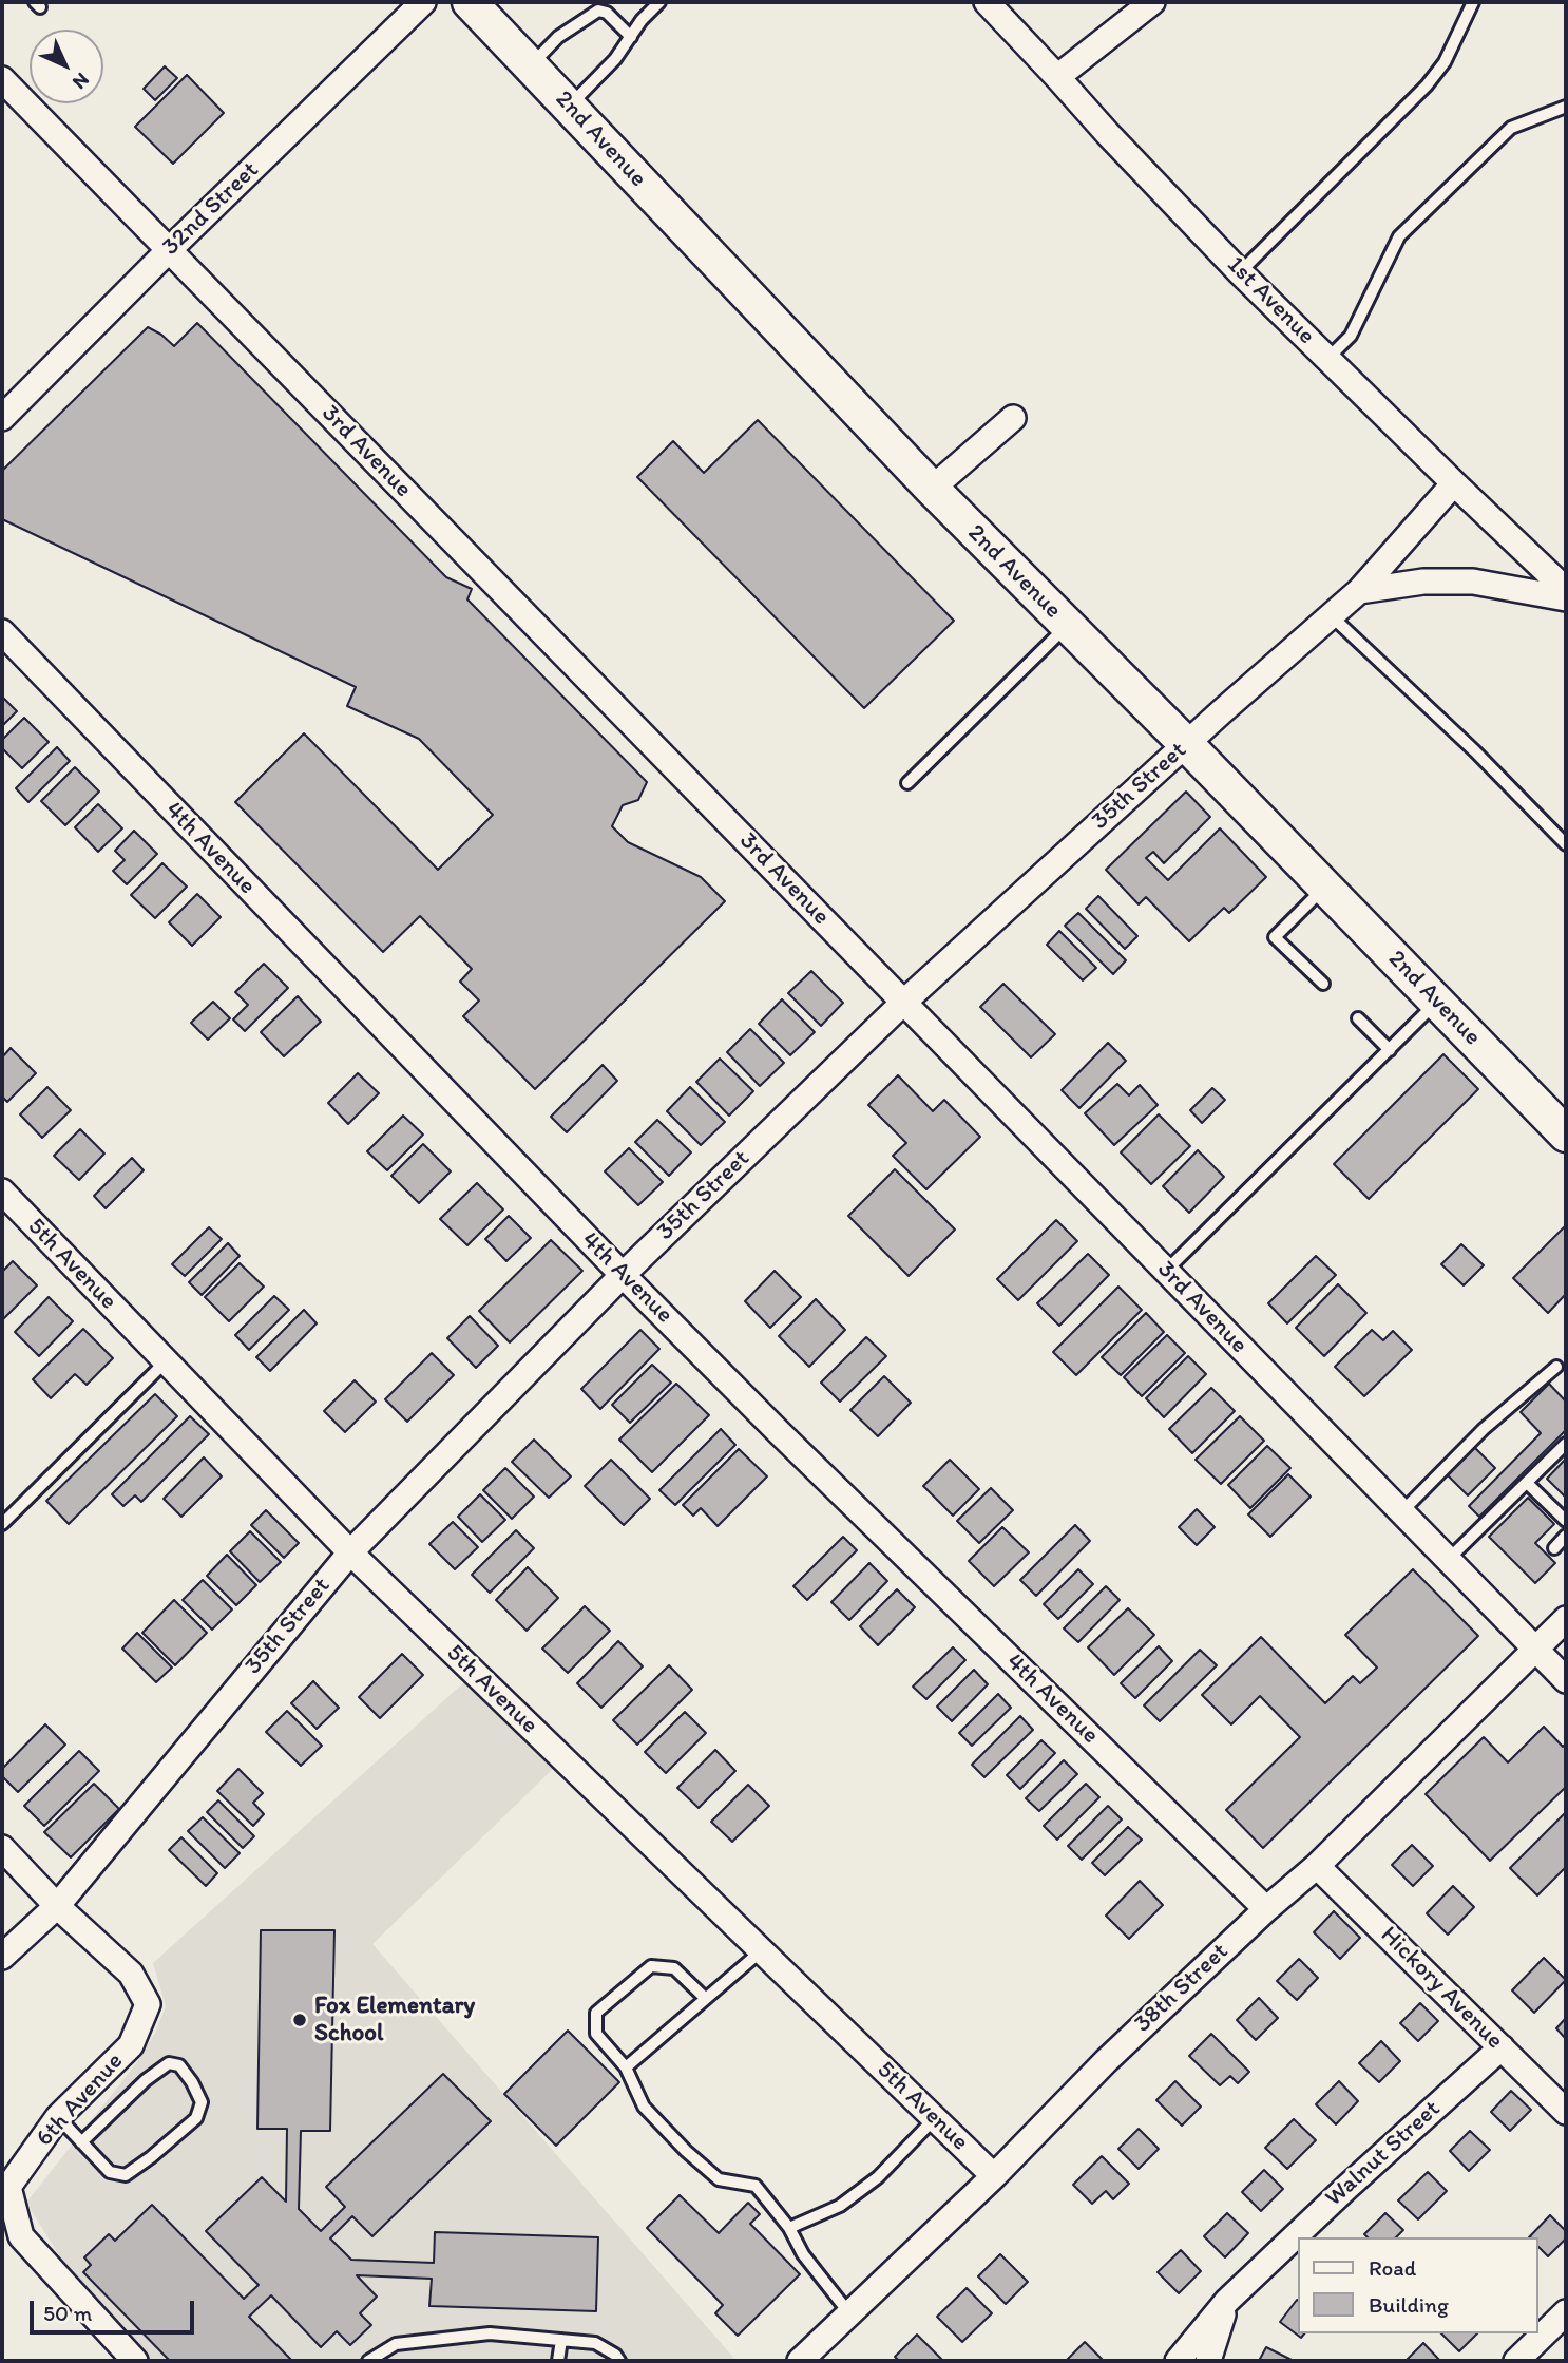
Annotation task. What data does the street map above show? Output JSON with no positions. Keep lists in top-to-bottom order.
{
  "streets": {
    "main road": ["2nd Avenue"],
    "street": [
      "32nd Street",
      "1st Avenue",
      "3rd Avenue",
      "35th Street",
      "4th Avenue",
      "5th Avenue",
      "38th Street",
      "Hickory Avenue",
      "6th Avenue",
      "Walnut Street"
    ]
  },
  "crossings": [
    ["2nd Avenue", "35th Street"],
    ["32nd Street", "3rd Avenue"],
    ["1st Avenue", "35th Street"],
    ["3rd Avenue", "35th Street"],
    ["3rd Avenue", "38th Street"],
    ["35th Street", "4th Avenue"],
    ["35th Street", "5th Avenue"],
    ["35th Street", "6th Avenue"],
    ["4th Avenue", "38th Street"],
    ["5th Avenue", "38th Street"],
    ["38th Street", "Hickory Avenue"],
    ["Hickory Avenue", "Walnut Street"]
  ],
  "places": ["Fox Elementary School"],
  "legend": ["Road", "Building"],
  "scale_bar": "50 m",
  "north": "bottom right"
}
